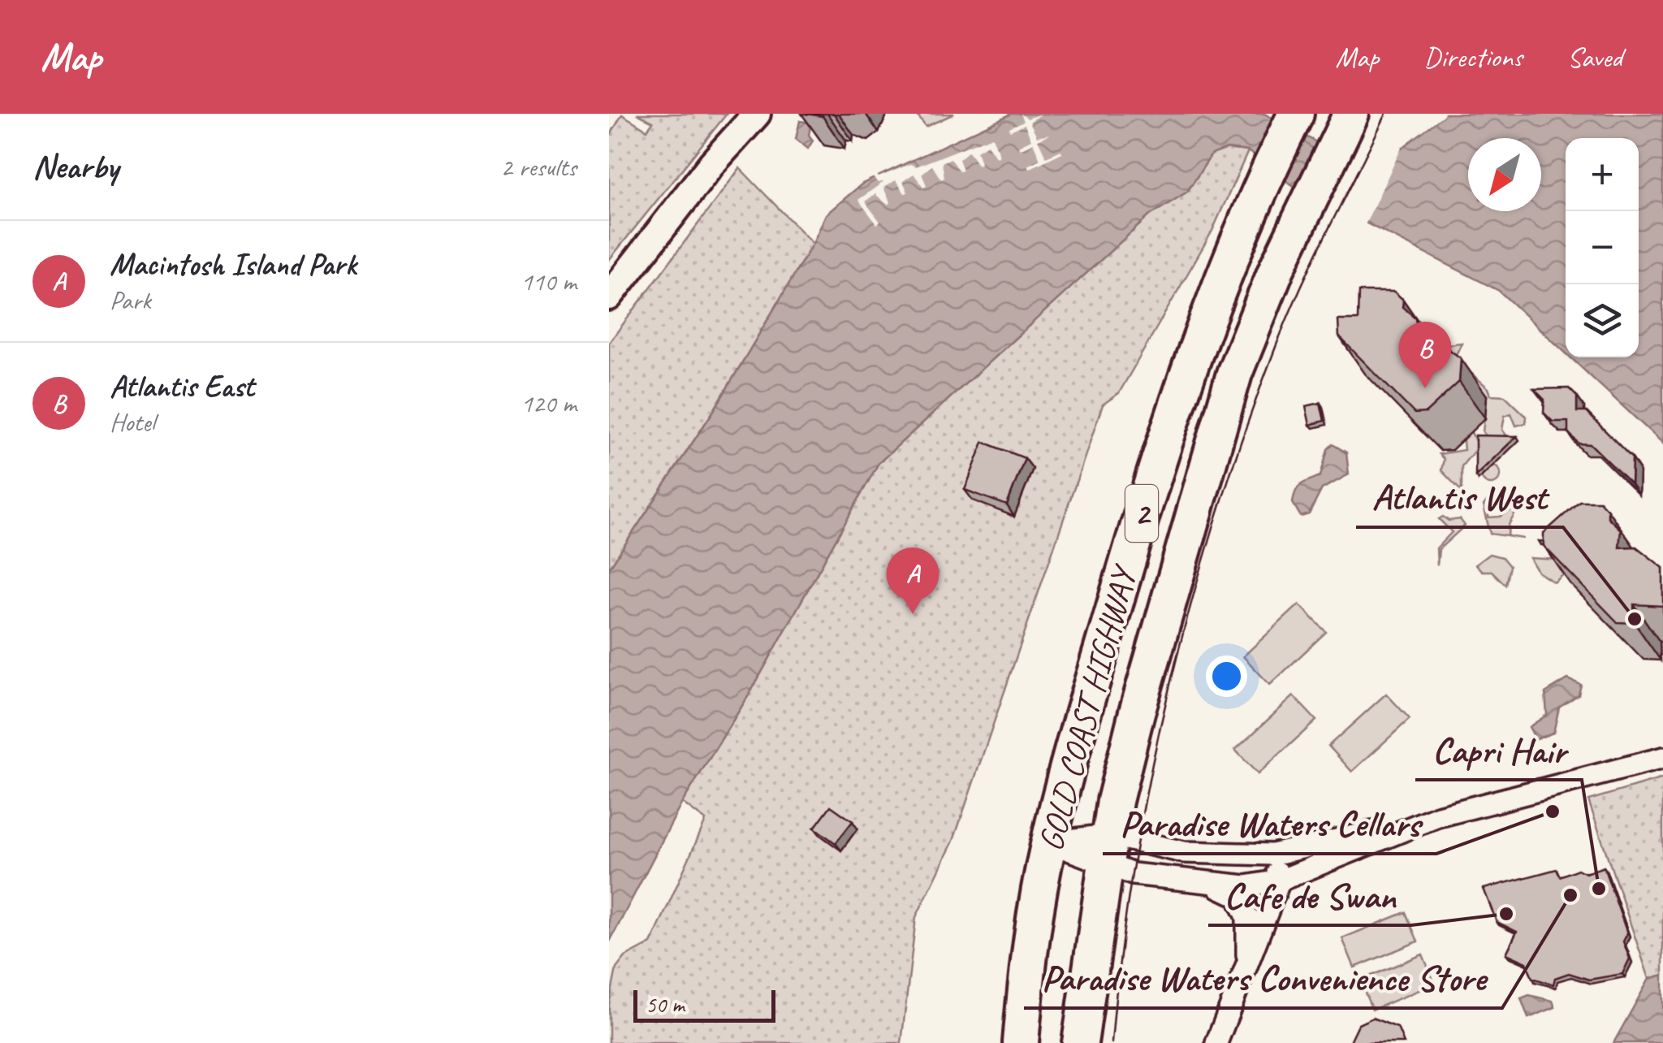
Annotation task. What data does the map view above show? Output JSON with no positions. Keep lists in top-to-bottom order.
{
  "streets": {
    "highway": ["2", "GOLD COAST HIGHWAY"]
  },
  "places": [
    "Atlantis West",
    "Paradise Waters Cellars",
    "Capri Hair",
    "Paradise Waters Convenience Store",
    "Cafe de Swan"
  ],
  "scale_bar": "50 m",
  "north": "bottom left",
  "page": {
    "header": "Map",
    "nav": ["Map", "Directions", "Saved"],
    "heading": ["Nearby", "2 results"],
    "map_buttons": ["+", "−"],
    "list": [
      {
        "mark": "A",
        "name": "Macintosh Island Park",
        "note": "Park",
        "value": "110 m"
      },
      {
        "mark": "B",
        "name": "Atlantis East",
        "note": "Hotel",
        "value": "120 m"
      }
    ],
    "pins": ["B", "A"],
    "scale": "50 m"
  }
}
